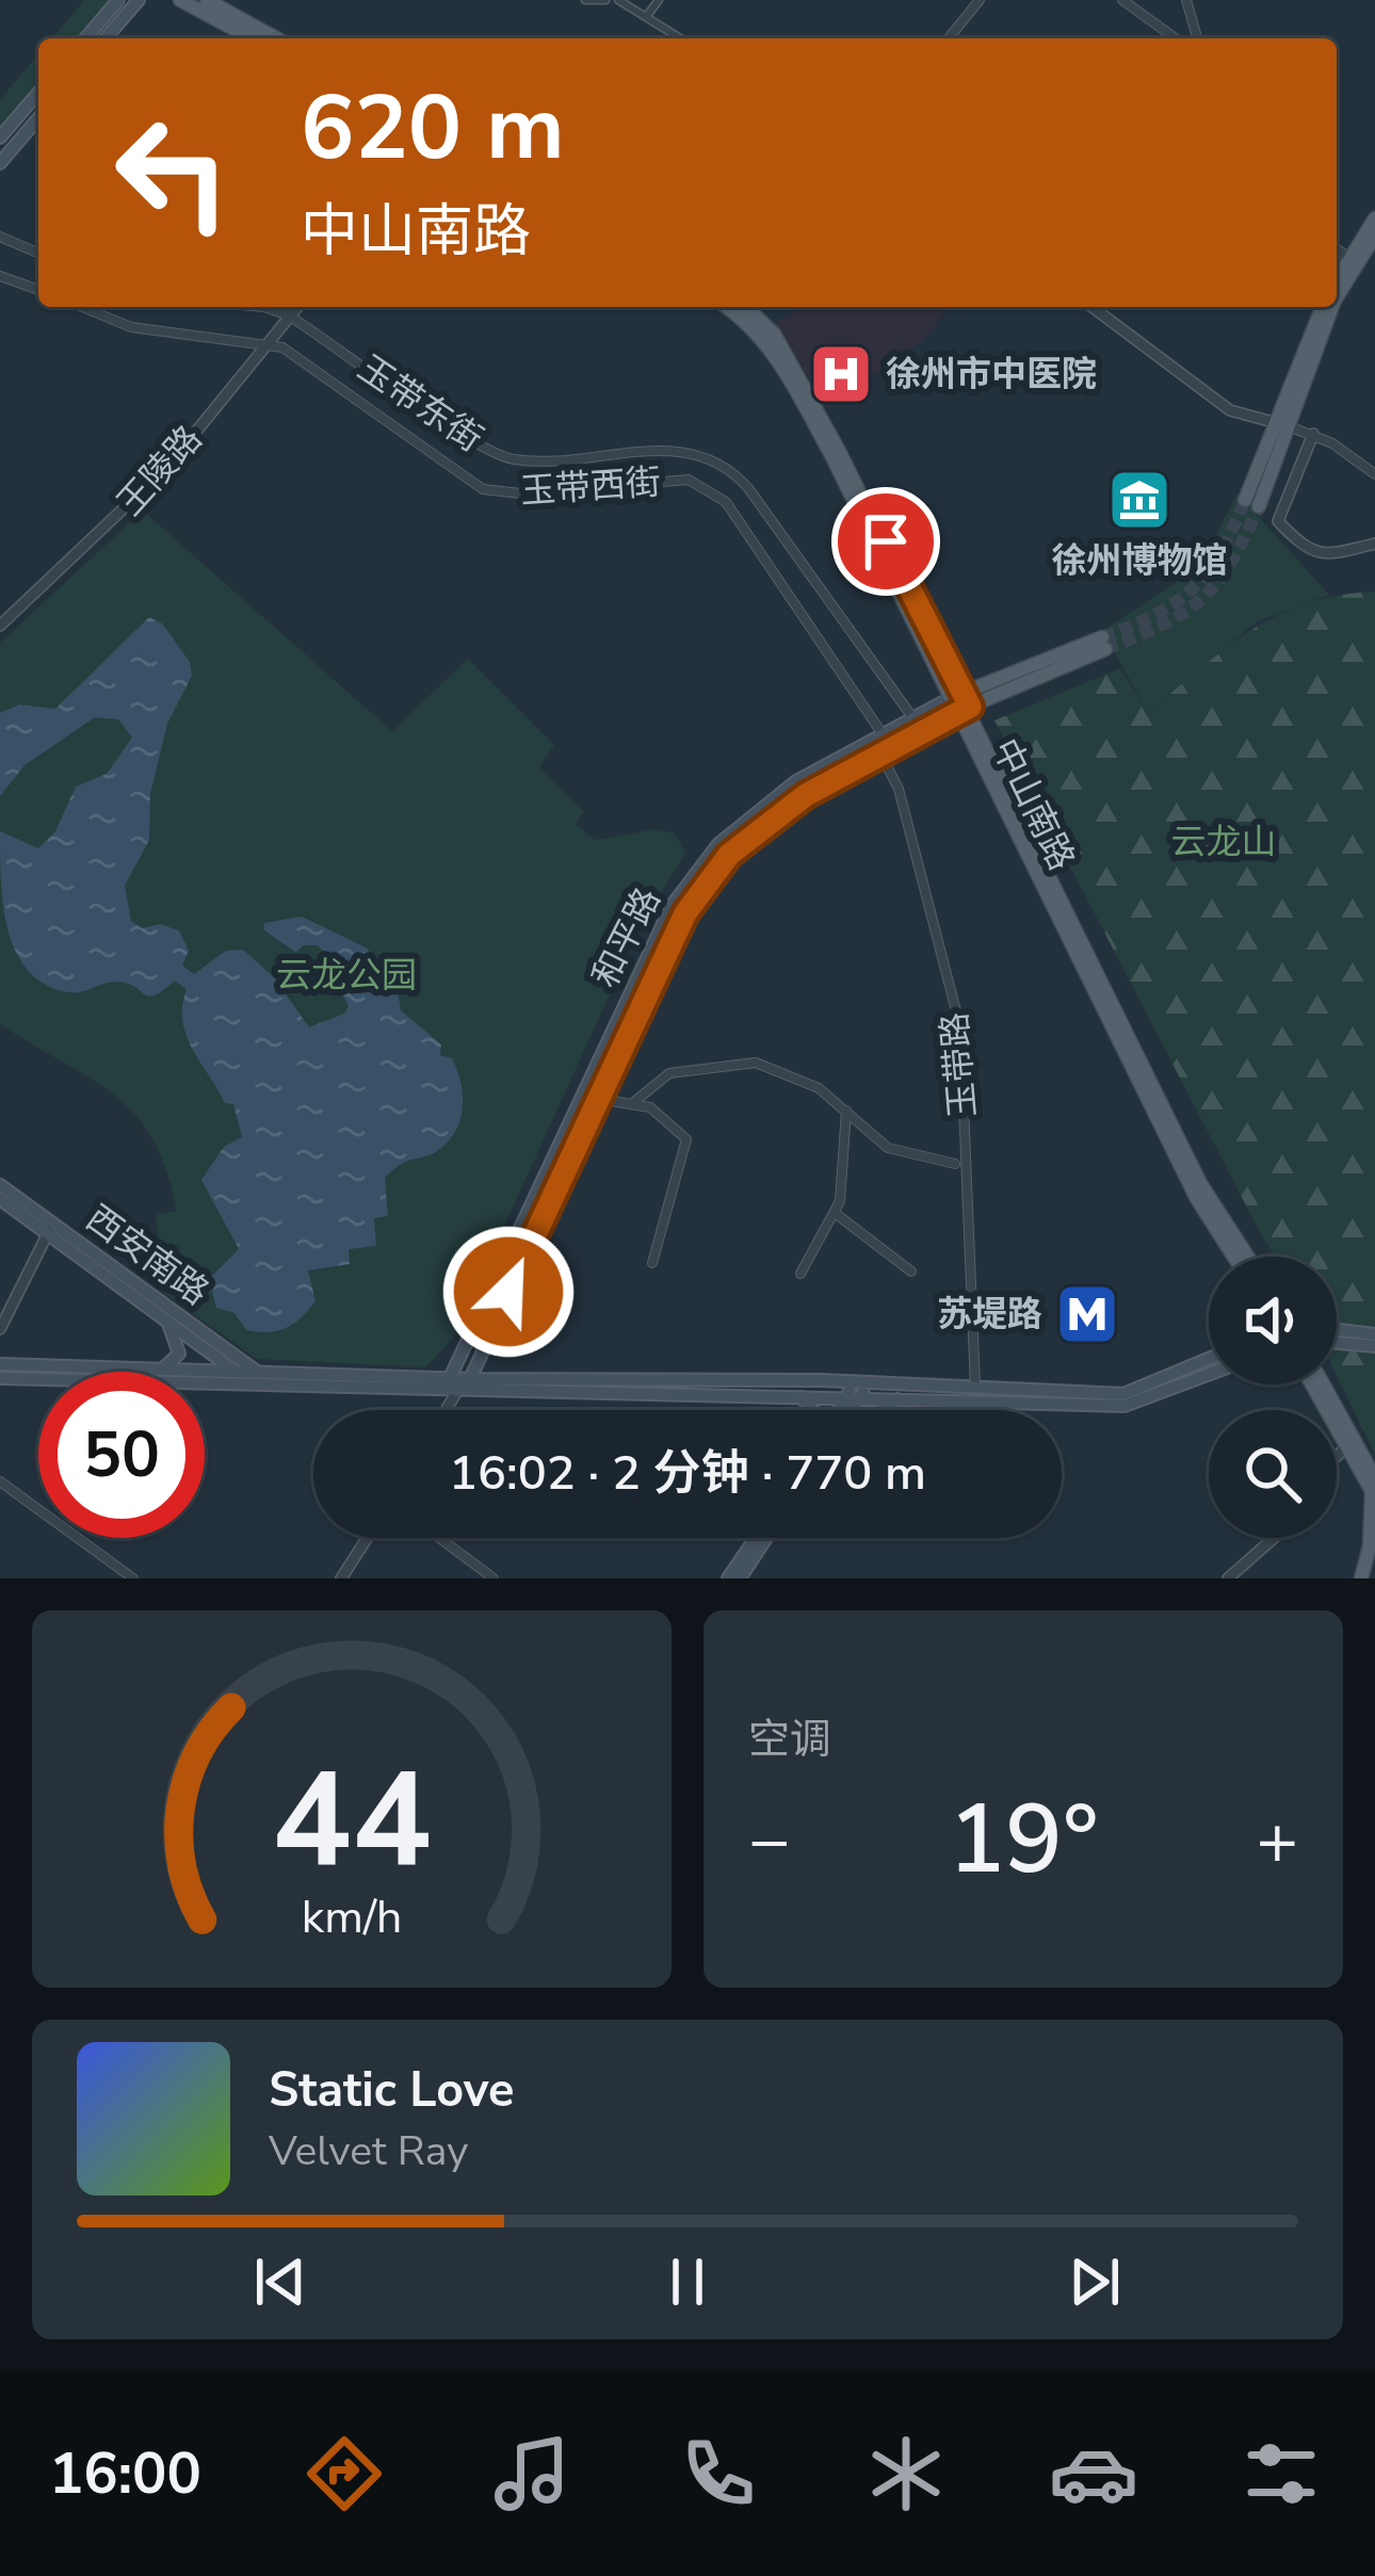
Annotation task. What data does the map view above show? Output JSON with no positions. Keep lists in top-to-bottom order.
{
  "streets": {
    "main road": ["中山南路", "和平路", "西安南路"],
    "street": [
      "玉带东街",
      "王陵路",
      "玉带西街",
      "玉带路"
    ]
  },
  "crossings": [
    ["玉带东街", "王陵路"],
    ["玉带东街", "和平路"],
    ["王陵路", "玉带西街"],
    ["玉带西街", "和平路"],
    ["中山南路", "和平路"],
    ["和平路", "玉带路"]
  ],
  "parks": ["云龙山", "云龙公园"],
  "places": {
    "hospital": ["徐州市中医院"],
    "museum": ["徐州博物馆"],
    "metro station": ["苏堤路"]
  },
  "page": {
    "turn": ["620 m", "中山南路"],
    "limit": "50",
    "trip": "16:02 · 2 分钟 · 770 m",
    "tile": "空调",
    "heat": ["−", "19°", "+"],
    "song": ["Static Love", "Velvet Ray"],
    "tabs": "16:00",
    "gauge": ["44", "km/h"]
  }
}
